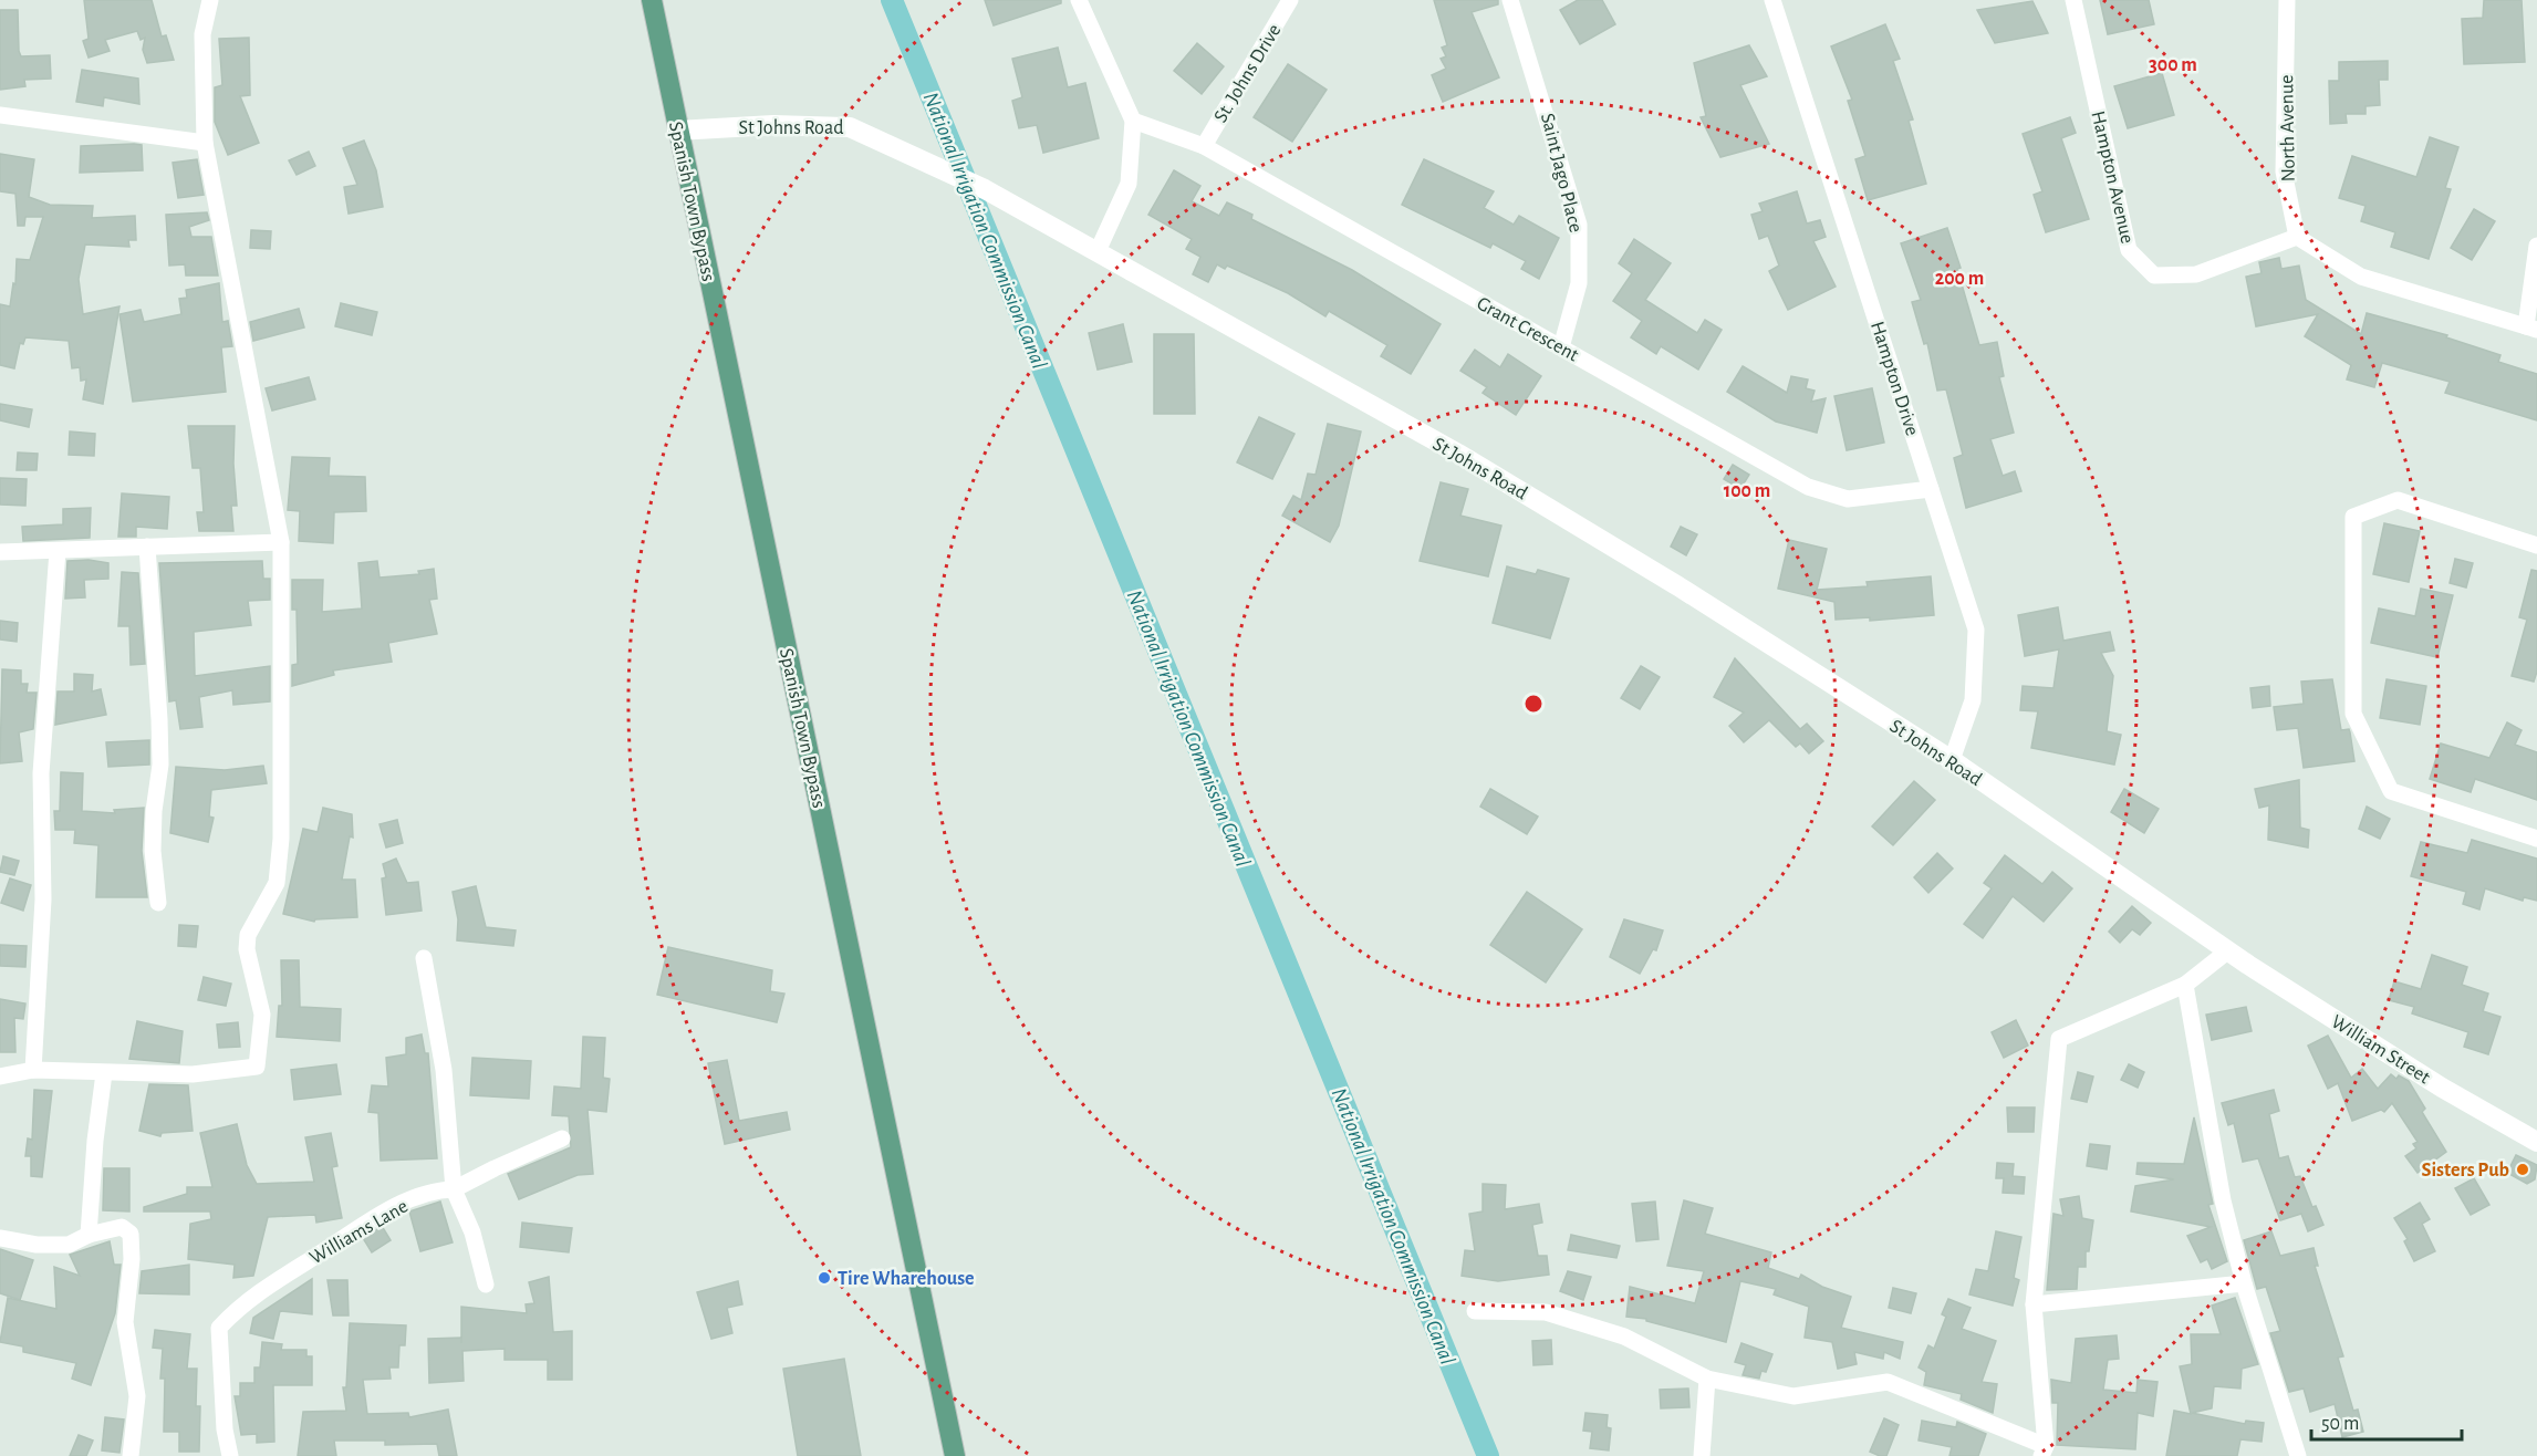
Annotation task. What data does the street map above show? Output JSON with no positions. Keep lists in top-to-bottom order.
{
  "streets": {
    "main road": ["Spanish Town Bypass"],
    "street": [
      "St. Johns Drive",
      "St Johns Road",
      "North Avenue",
      "Saint Jago Place",
      "Hampton Avenue",
      "Grant Crescent",
      "Hampton Drive",
      "William Street",
      "Williams Lane"
    ]
  },
  "crossings": [
    ["St. Johns Drive", "Grant Crescent"],
    ["St Johns Road", "Spanish Town Bypass"],
    ["St Johns Road", "Hampton Drive"],
    ["St Johns Road", "William Street"],
    ["North Avenue", "Hampton Avenue"],
    ["Saint Jago Place", "Grant Crescent"],
    ["Grant Crescent", "Hampton Drive"]
  ],
  "water": ["National Irrigation Commission Canal"],
  "places": ["Sisters Pub", "Tire Wharehouse"],
  "scale_bar": "50 m",
  "rings": ["300 m", "200 m", "100 m"]
}
